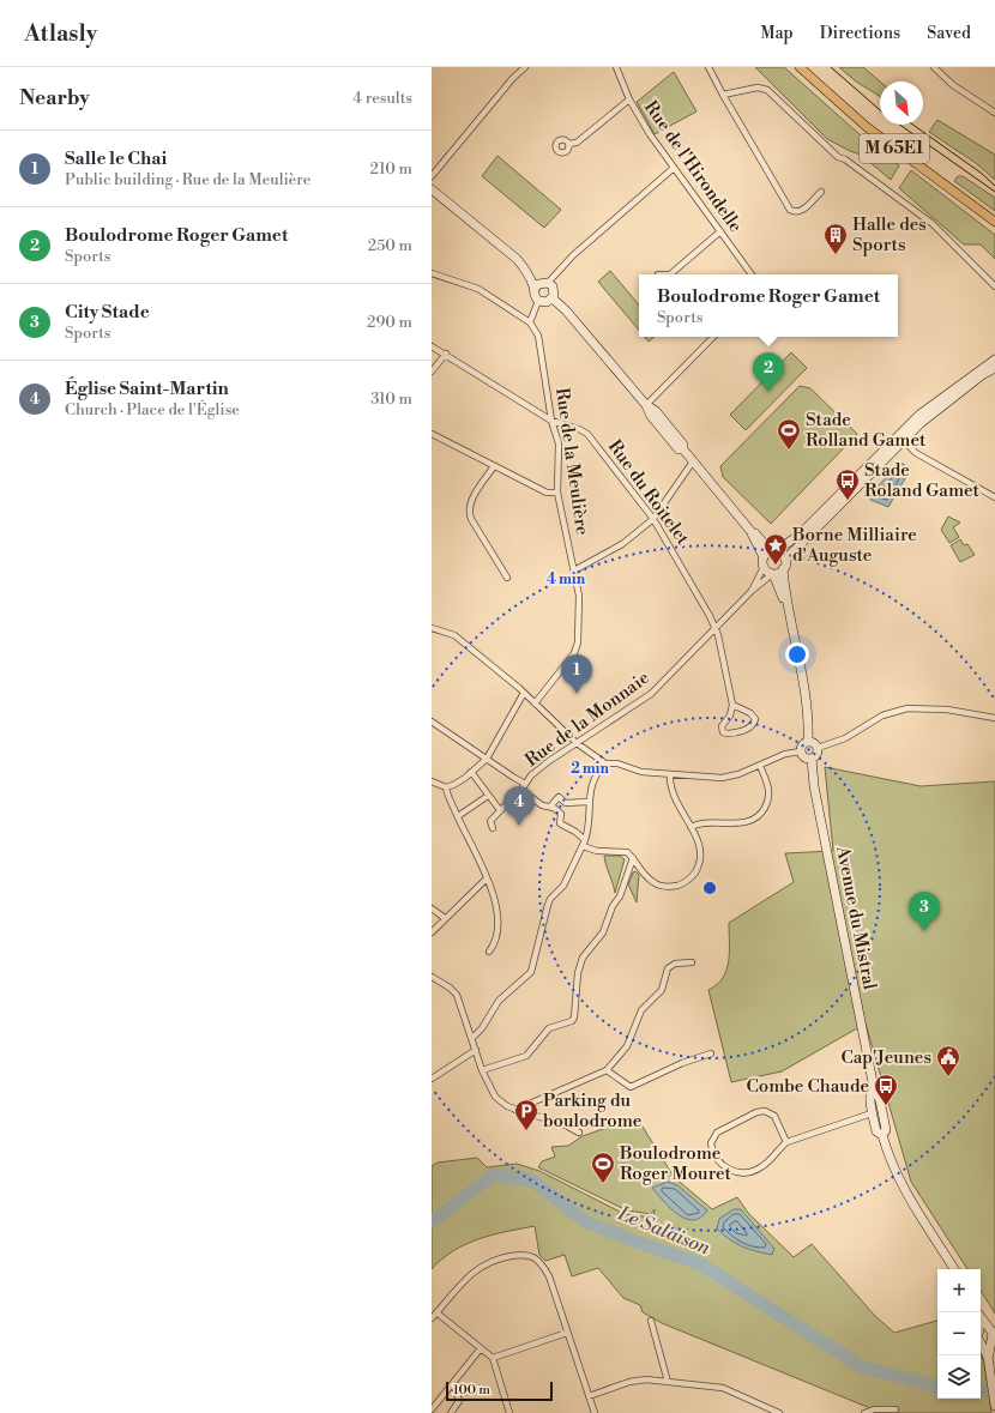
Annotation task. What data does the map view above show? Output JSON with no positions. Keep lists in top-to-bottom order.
{
  "streets": {
    "main road": ["M 65E1"],
    "street": [
      "Rue de l'Hirondelle",
      "Rue de la Meulière",
      "Rue du Roitelet",
      "Rue de la Monnaie",
      "Avenue du Mistral"
    ]
  },
  "crossings": [
    ["Rue de la Meulière", "Rue du Roitelet"],
    ["Rue du Roitelet", "Rue de la Monnaie"]
  ],
  "water": ["Le Salaison"],
  "places": {
    "building": ["Halle des Sports"],
    "sports": ["Stade Rolland Gamet", "Boulodrome Roger Mouret"],
    "bus stop": ["Stade Roland Gamet", "Combe Chaude"],
    "place": ["Borne Milliaire d'Auguste"],
    "public building": ["Cap'Jeunes"],
    "parking": ["Parking du boulodrome"]
  },
  "scale_bar": "100 m",
  "north": "bottom right",
  "page": {
    "header": "Atlasly",
    "nav": ["Map", "Directions", "Saved"],
    "heading": ["Nearby", "4 results"],
    "list": [
      {
        "mark": "1",
        "name": "Salle le Chai",
        "note": "Public building · Rue de la Meulière",
        "value": "210 m"
      },
      {
        "mark": "2",
        "name": "Boulodrome Roger Gamet",
        "note": "Sports",
        "value": "250 m"
      },
      {
        "mark": "3",
        "name": "City Stade",
        "note": "Sports",
        "value": "290 m"
      },
      {
        "mark": "4",
        "name": "Église Saint-Martin",
        "note": "Church · Place de l'Église",
        "value": "310 m"
      }
    ],
    "popup": ["Boulodrome Roger Gamet", "Sports"],
    "pins": [
      "2",
      "1",
      "4",
      "3"
    ],
    "map_buttons": ["+", "−"],
    "scale": "100 m"
  },
  "rings": ["4 min", "2 min"]
}
